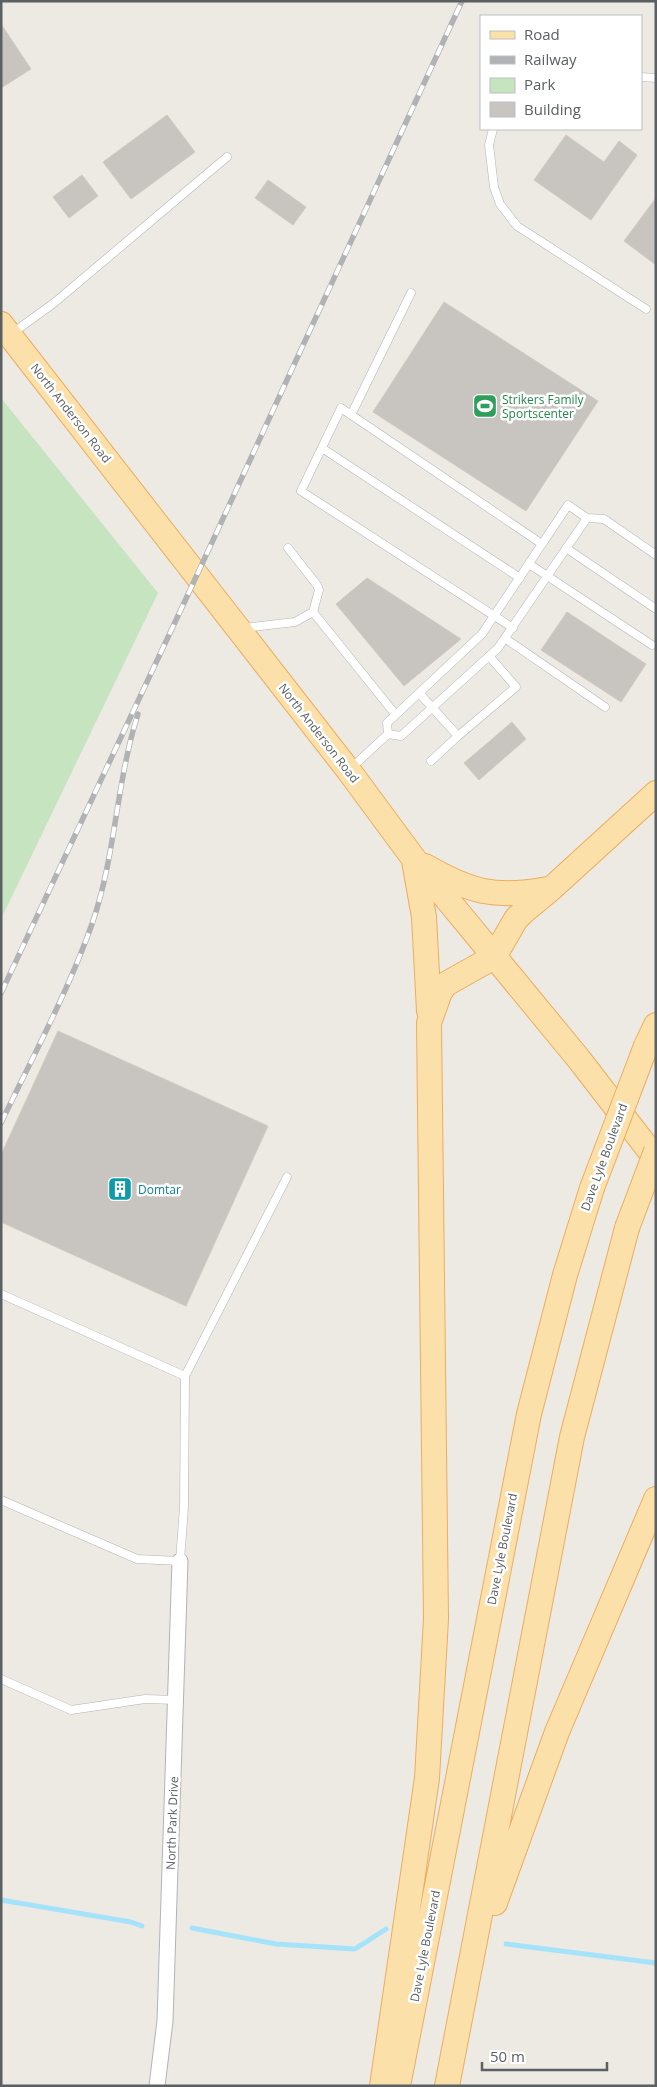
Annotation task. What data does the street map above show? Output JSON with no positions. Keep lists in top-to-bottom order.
{
  "streets": {
    "main road": ["North Anderson Road", "Dave Lyle Boulevard"],
    "street": ["North Park Drive"]
  },
  "places": {
    "sports": ["Strikers Family Sportscenter"],
    "building": ["Domtar"]
  },
  "legend": [
    "Road",
    "Railway",
    "Park",
    "Building"
  ],
  "scale_bar": "50 m"
}
